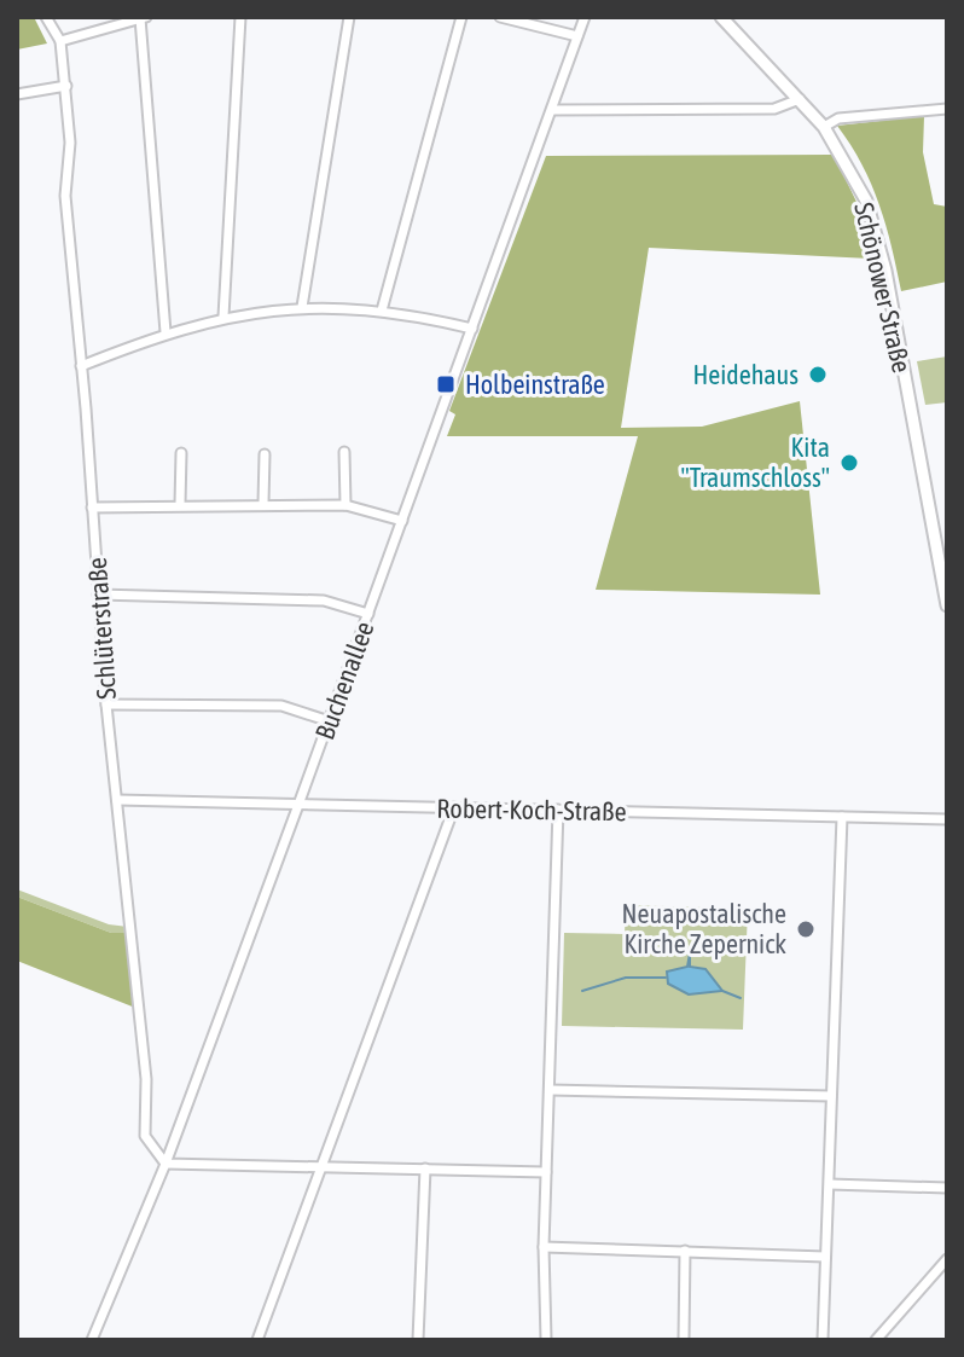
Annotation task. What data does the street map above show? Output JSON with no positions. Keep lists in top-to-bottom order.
{
  "streets": {
    "street": [
      "Schönower Straße",
      "Schlüterstraße",
      "Buchenallee",
      "Robert-Koch-Straße"
    ]
  },
  "crossings": [
    ["Schlüterstraße", "Buchenallee"],
    ["Schlüterstraße", "Robert-Koch-Straße"],
    ["Buchenallee", "Robert-Koch-Straße"]
  ],
  "places": {
    "other": ["Heidehaus", "Kita \"Traumschloss\"", "Neuapostalische Kirche Zepernick"],
    "transit": ["Holbeinstraße"]
  }
}
